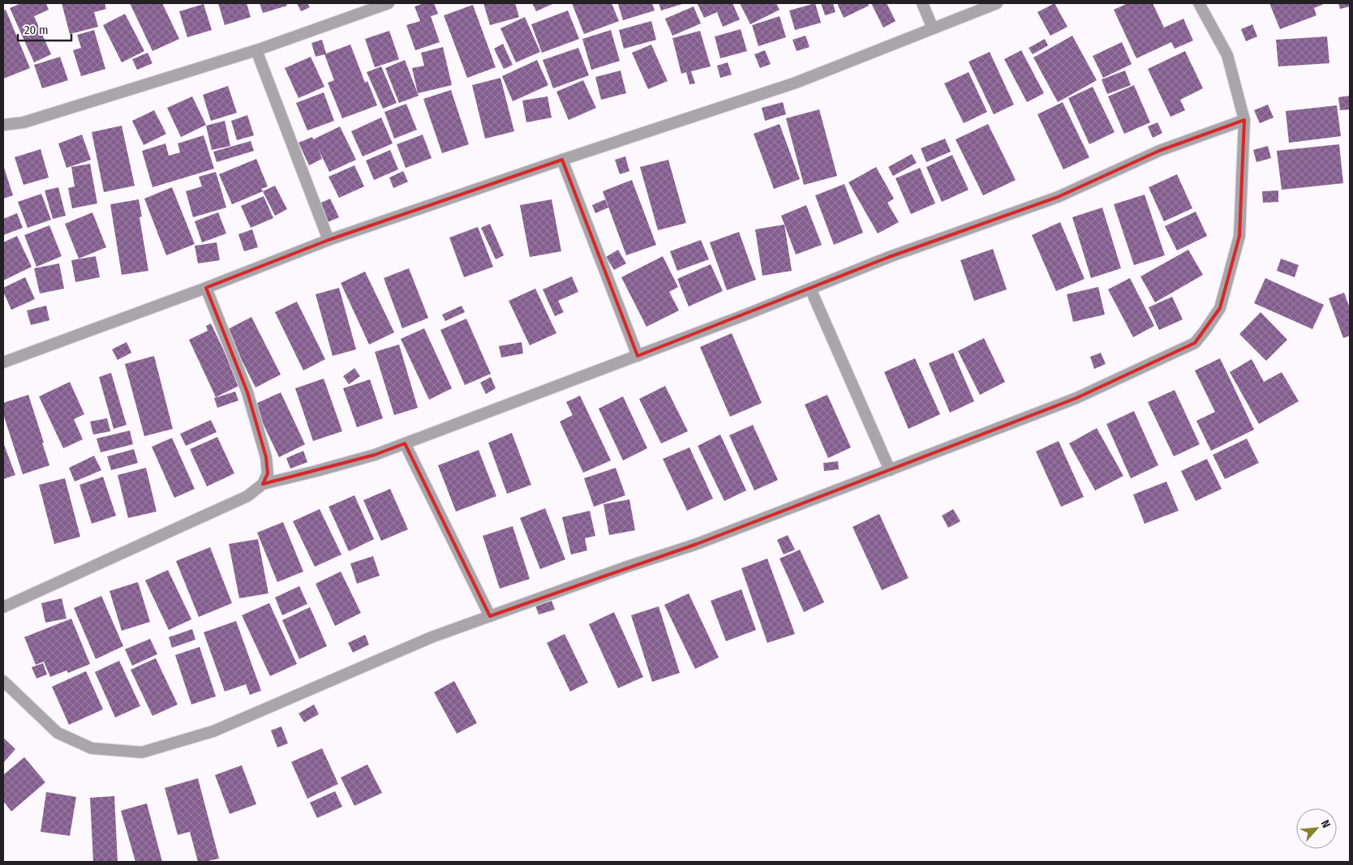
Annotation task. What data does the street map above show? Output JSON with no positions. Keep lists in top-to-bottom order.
{
  "scale_bar": "20 m",
  "north": "top right"
}
